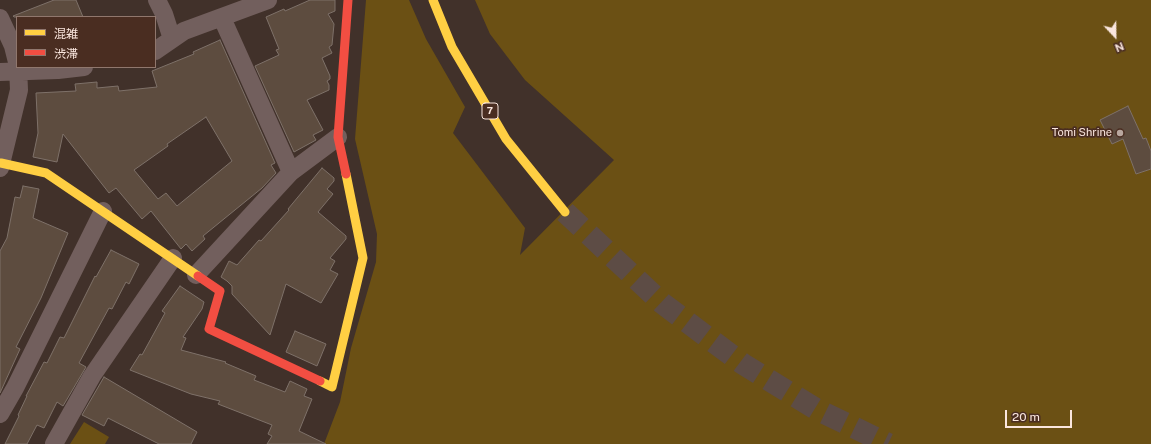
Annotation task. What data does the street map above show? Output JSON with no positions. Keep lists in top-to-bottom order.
{
  "streets": {
    "street": ["7"]
  },
  "places": ["Tomi Shrine"],
  "legend": ["混雑", "渋滞"],
  "scale_bar": "20 m",
  "north": "bottom"
}
